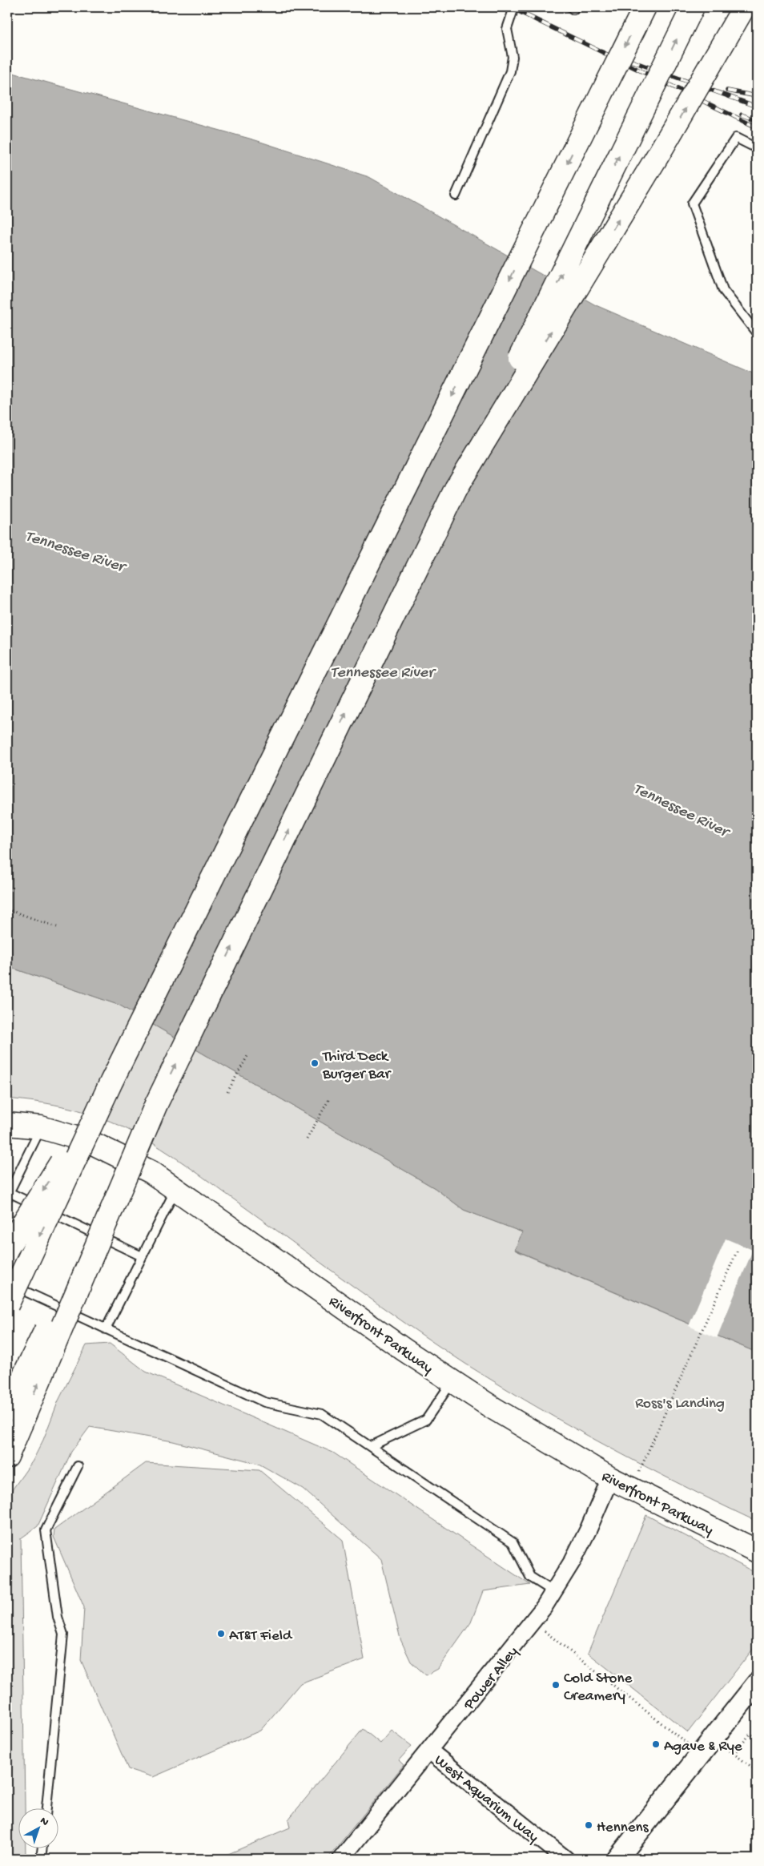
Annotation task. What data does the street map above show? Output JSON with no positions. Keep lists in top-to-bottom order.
{
  "streets": {
    "main road": ["Riverfront Parkway"],
    "street": ["Power Alley", "West Aquarium Way"]
  },
  "crossings": [
    ["Riverfront Parkway", "Power Alley"],
    ["Power Alley", "West Aquarium Way"]
  ],
  "water": ["Tennessee River"],
  "parks": ["Ross's Landing"],
  "places": [
    "Third Deck Burger Bar",
    "AT&T Field",
    "Cold Stone Creamery",
    "Agave & Rye",
    "Hennens"
  ],
  "north": "top right"
}
